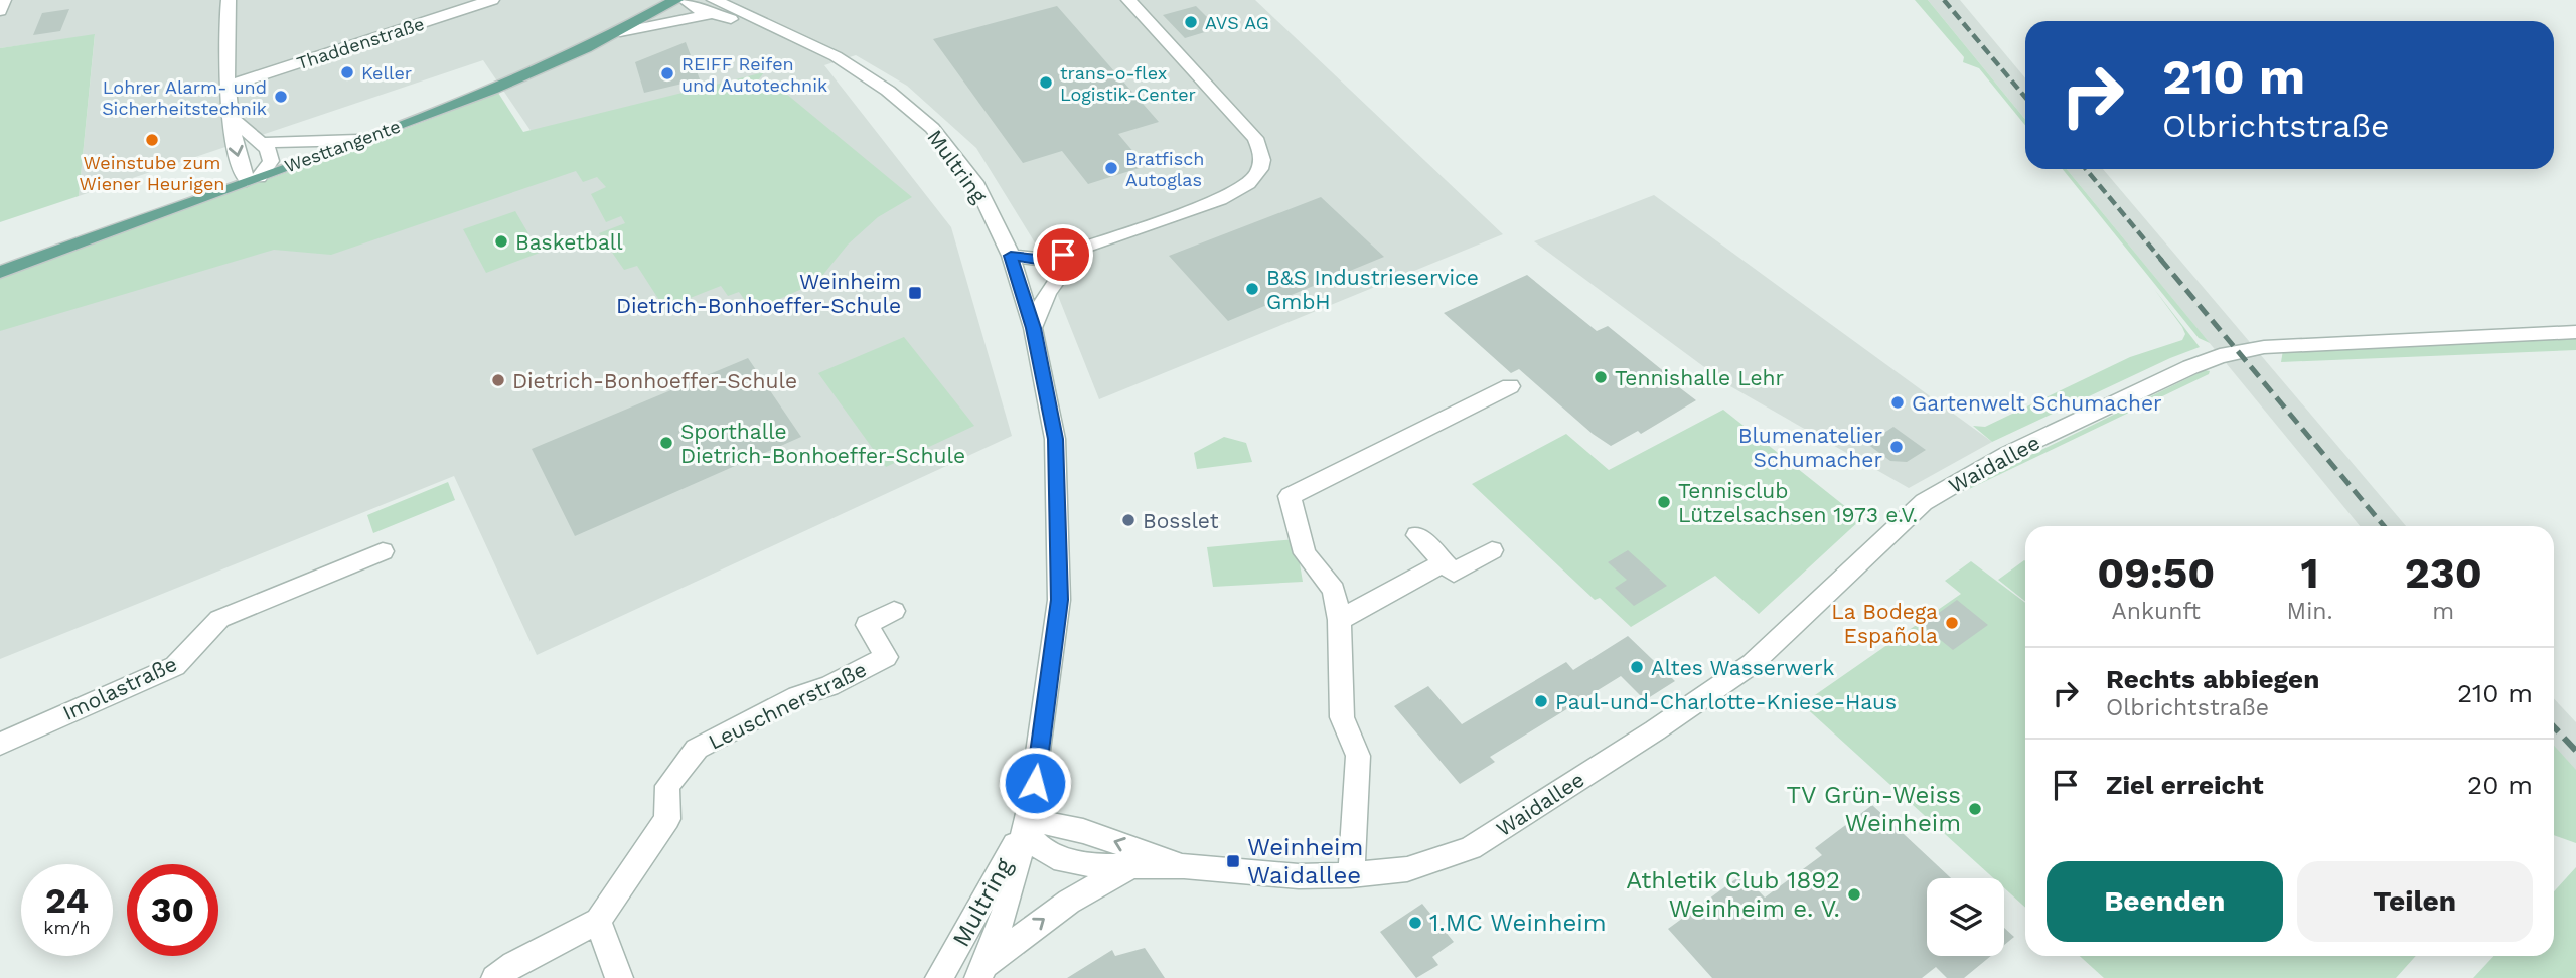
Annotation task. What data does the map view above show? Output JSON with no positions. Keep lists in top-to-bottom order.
{
  "streets": {
    "main road": ["Westtangente"],
    "street": [
      "Thaddenstraße",
      "Multring",
      "Waidallee",
      "Imolastraße",
      "Leuschnerstraße"
    ]
  },
  "crossings": [
    ["Multring", "Waidallee"]
  ],
  "places": {
    "other": [
      "AVS AG",
      "Keller",
      "REIFF Reifen und Autotechnik",
      "trans-o-flex Logistik-Center",
      "Lohrer Alarm- und Sicherheitstechnik",
      "Weinstube zum Wiener Heurigen",
      "Bratfisch Autoglas",
      "Basketball",
      "B&S Industrieservice GmbH",
      "Tennishalle Lehr",
      "Dietrich-Bonhoeffer-Schule",
      "Gartenwelt Schumacher",
      "Sporthalle Dietrich-Bonhoeffer-Schule",
      "Blumenatelier Schumacher",
      "Tennisclub Lützelsachsen 1973 e.V.",
      "Bosslet",
      "La Bodega Española",
      "Altes Wasserwerk",
      "Paul-und-Charlotte-Kniese-Haus",
      "TV Grün-Weiss Weinheim",
      "Athletik Club 1892 Weinheim e. V.",
      "1.MC Weinheim"
    ],
    "transit": ["Weinheim Dietrich-Bonhoeffer-Schule", "Weinheim Waidallee"]
  },
  "page": {
    "turn": ["210 m", "Olbrichtstraße"],
    "eta": [
      "09:50",
      "Ankunft",
      "1",
      "Min.",
      "230",
      "m"
    ],
    "list": [
      {
        "name": "Rechts abbiegen",
        "note": "Olbrichtstraße",
        "value": "210 m"
      },
      {
        "name": "Ziel erreicht",
        "value": "20 m"
      }
    ],
    "buttons": ["Beenden", "Teilen"],
    "speed": "24 km/h",
    "limit": "30"
  }
}
